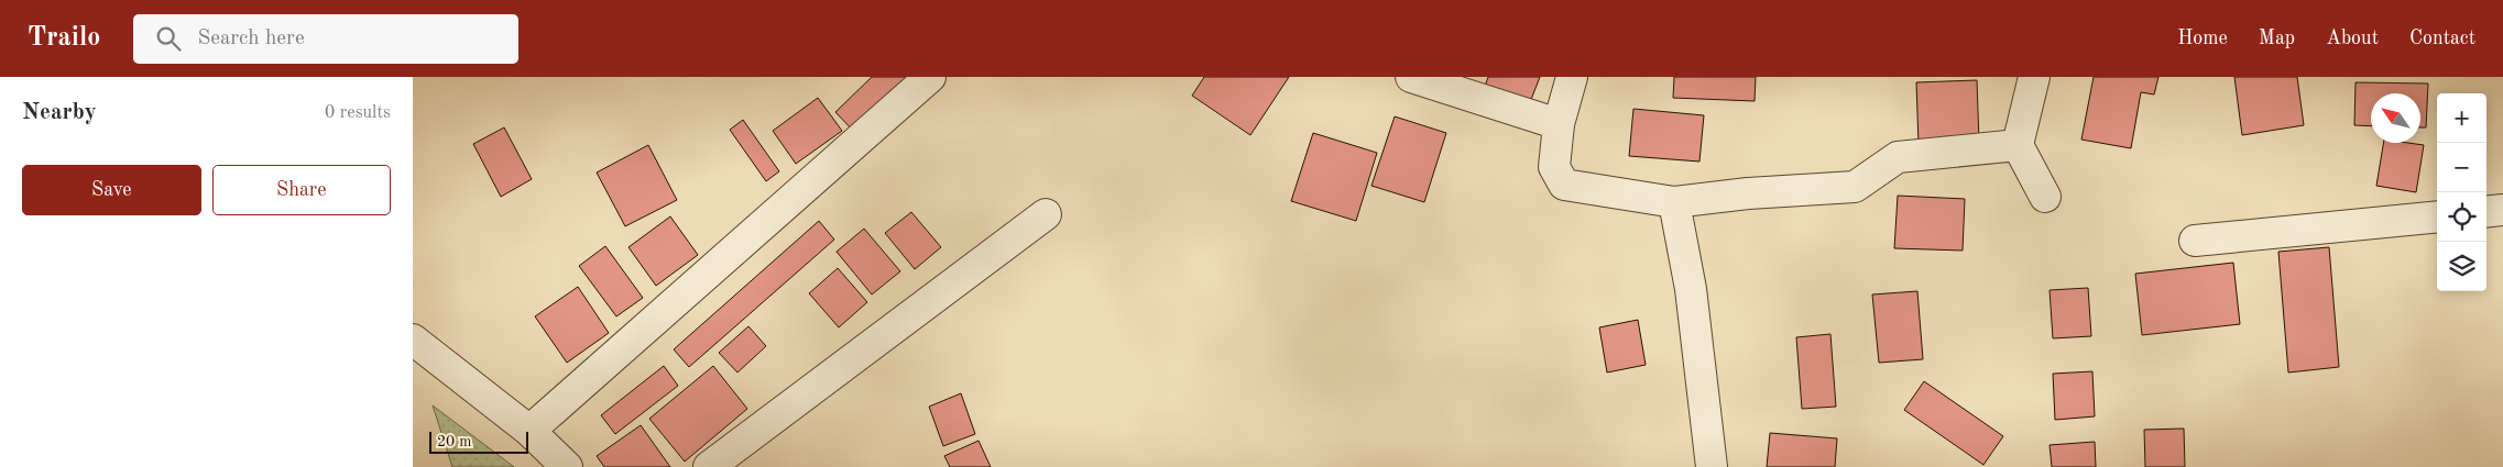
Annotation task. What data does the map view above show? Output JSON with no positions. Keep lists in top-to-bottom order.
{
  "scale_bar": "20 m",
  "north": "top left",
  "page": {
    "header": "Trailo",
    "search": "Search here",
    "nav": [
      "Home",
      "Map",
      "About",
      "Contact"
    ],
    "heading": ["Nearby", "0 results"],
    "map_buttons": ["+", "−"],
    "buttons": ["Save", "Share"],
    "scale": "20 m"
  }
}
